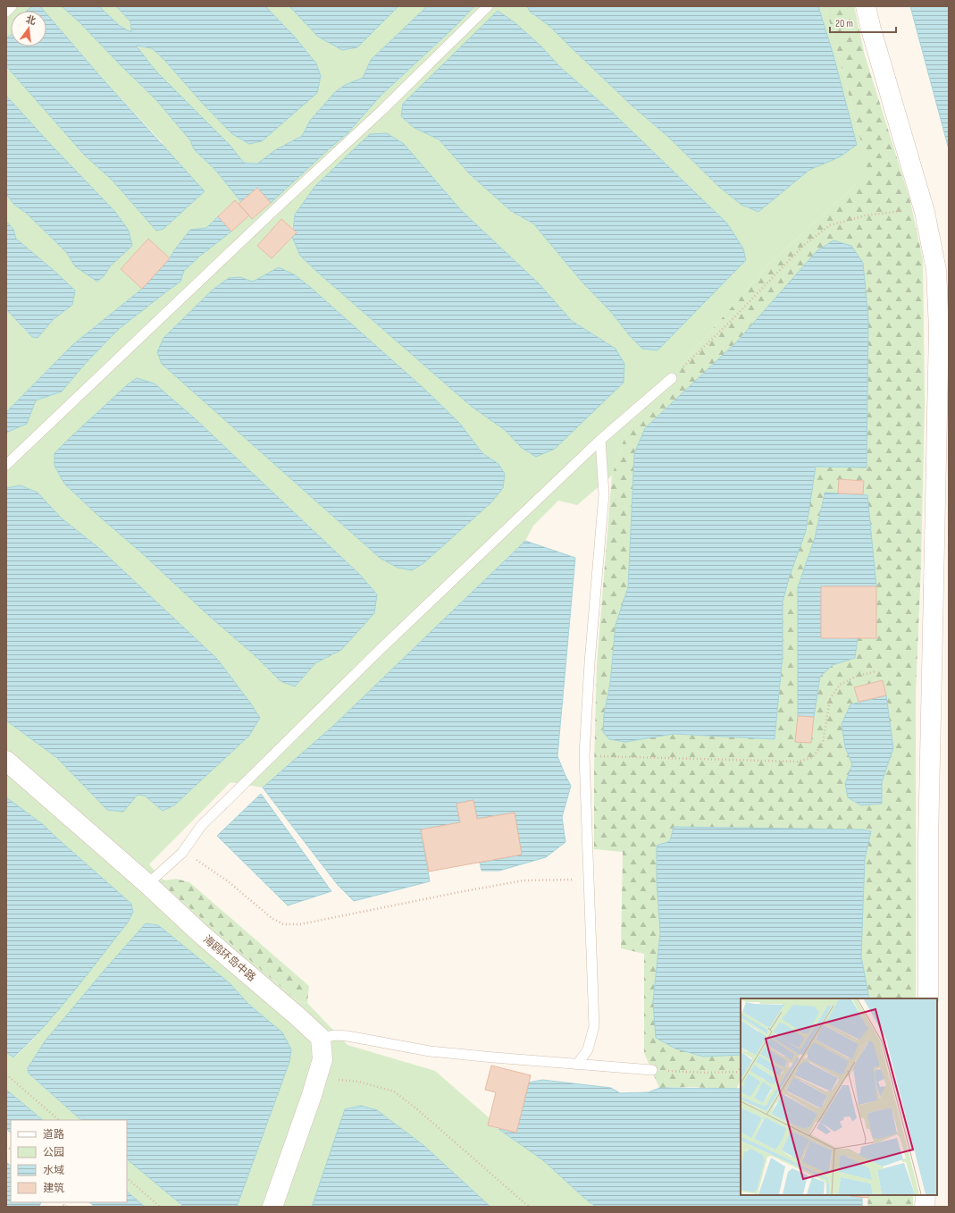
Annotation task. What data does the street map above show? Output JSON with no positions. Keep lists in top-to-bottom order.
{
  "streets": {
    "street": ["海鸥环岛中路"]
  },
  "legend": [
    "道路",
    "公园",
    "水域",
    "建筑"
  ],
  "scale_bar": "20 m",
  "north": "top"
}
